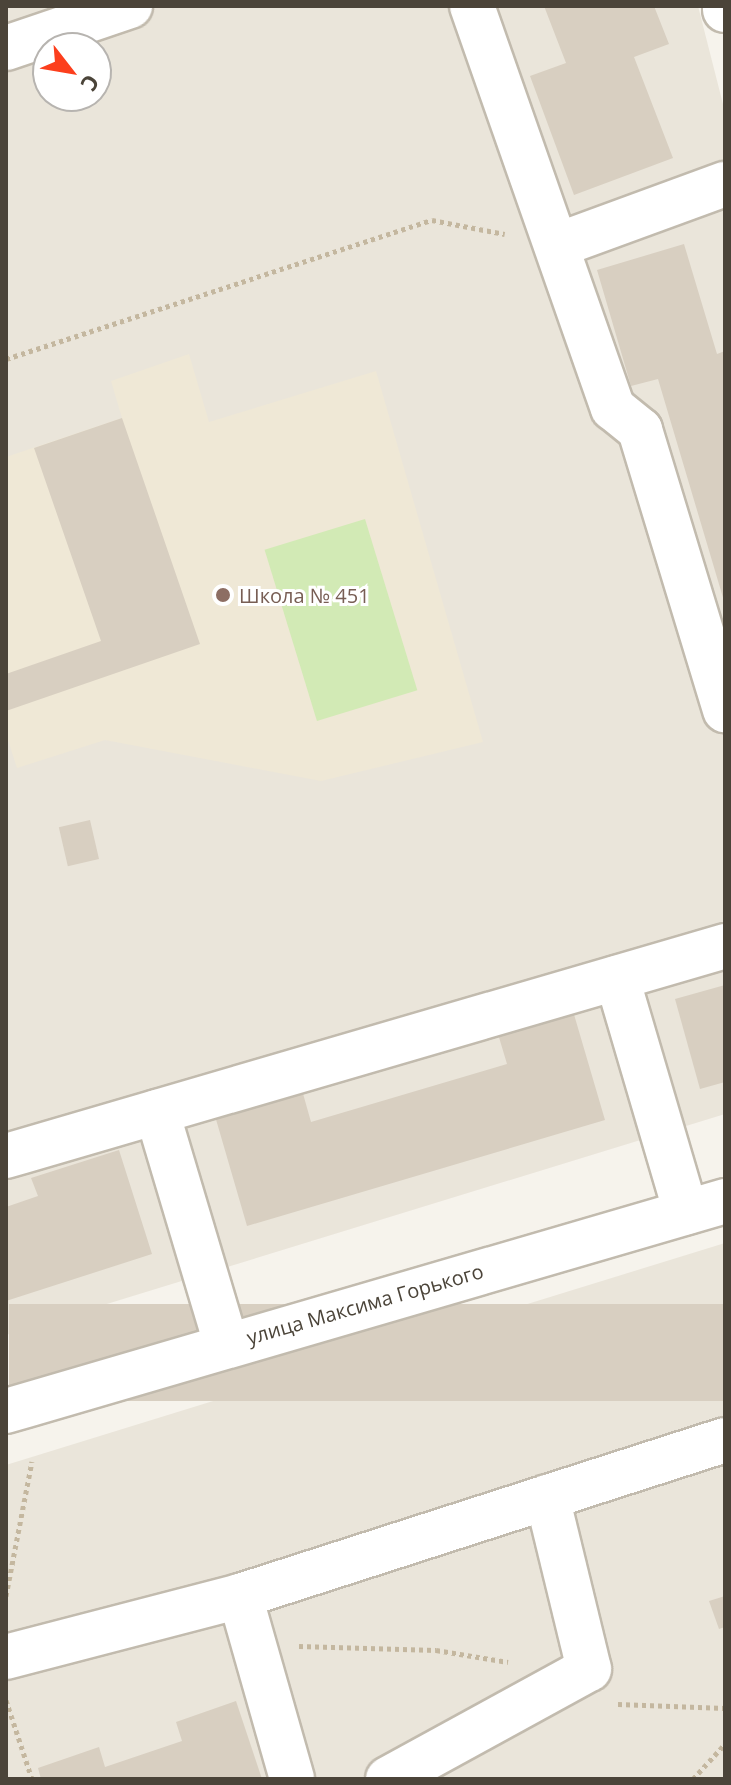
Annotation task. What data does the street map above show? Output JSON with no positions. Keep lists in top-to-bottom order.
{
  "streets": {
    "street": ["улица Максима Горького"]
  },
  "places": ["Школа № 451"],
  "north": "bottom right"
}
